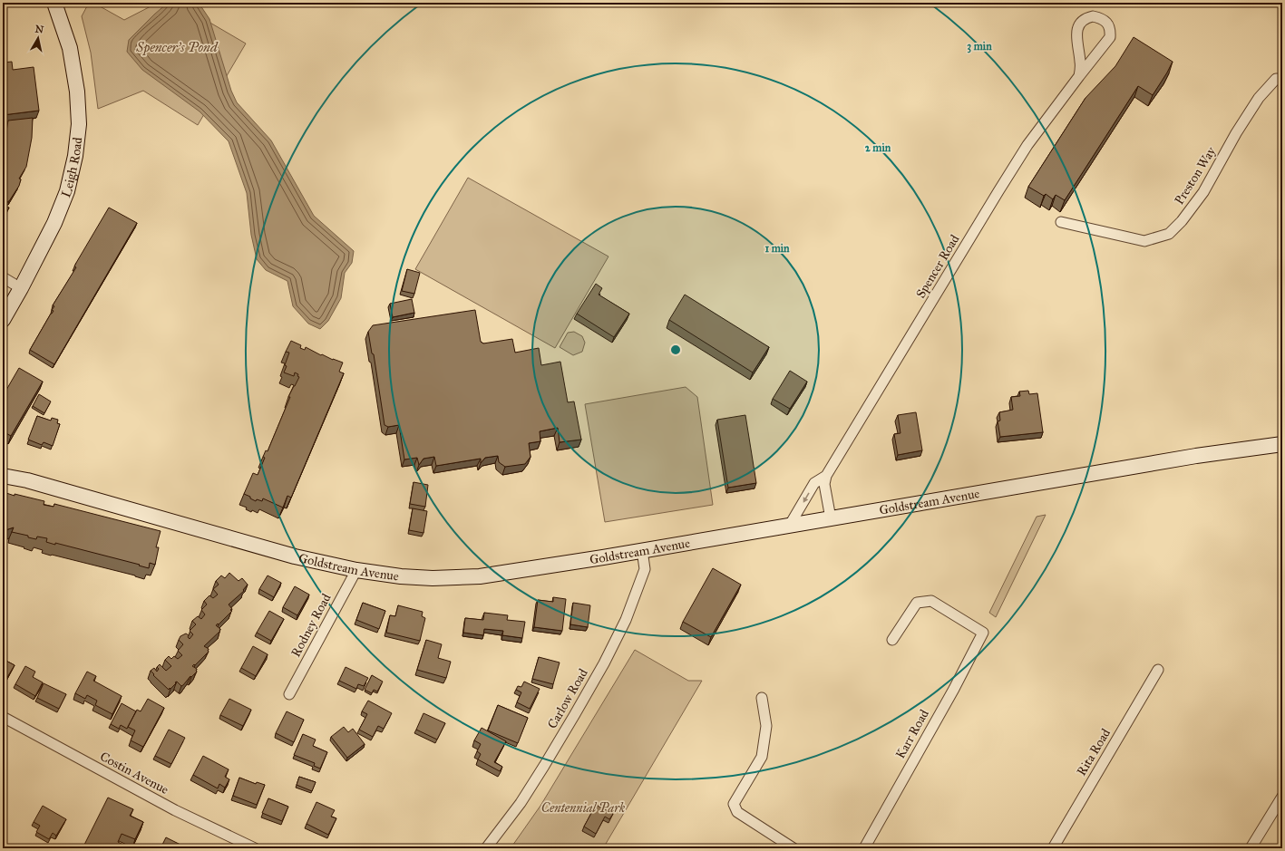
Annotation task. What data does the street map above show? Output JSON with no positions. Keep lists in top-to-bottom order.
{
  "streets": {
    "main road": ["Leigh Road", "Goldstream Avenue"],
    "street": [
      "Preston Way",
      "Spencer Road",
      "Rodney Road",
      "Carlow Road",
      "Karr Road",
      "Rita Road",
      "Costin Avenue"
    ]
  },
  "crossings": [
    ["Spencer Road", "Goldstream Avenue"],
    ["Goldstream Avenue", "Rodney Road"],
    ["Goldstream Avenue", "Carlow Road"]
  ],
  "water": ["Spencer's Pond"],
  "parks": ["Centennial Park"],
  "north": "top",
  "rings": ["3 min", "2 min", "1 min"]
}
